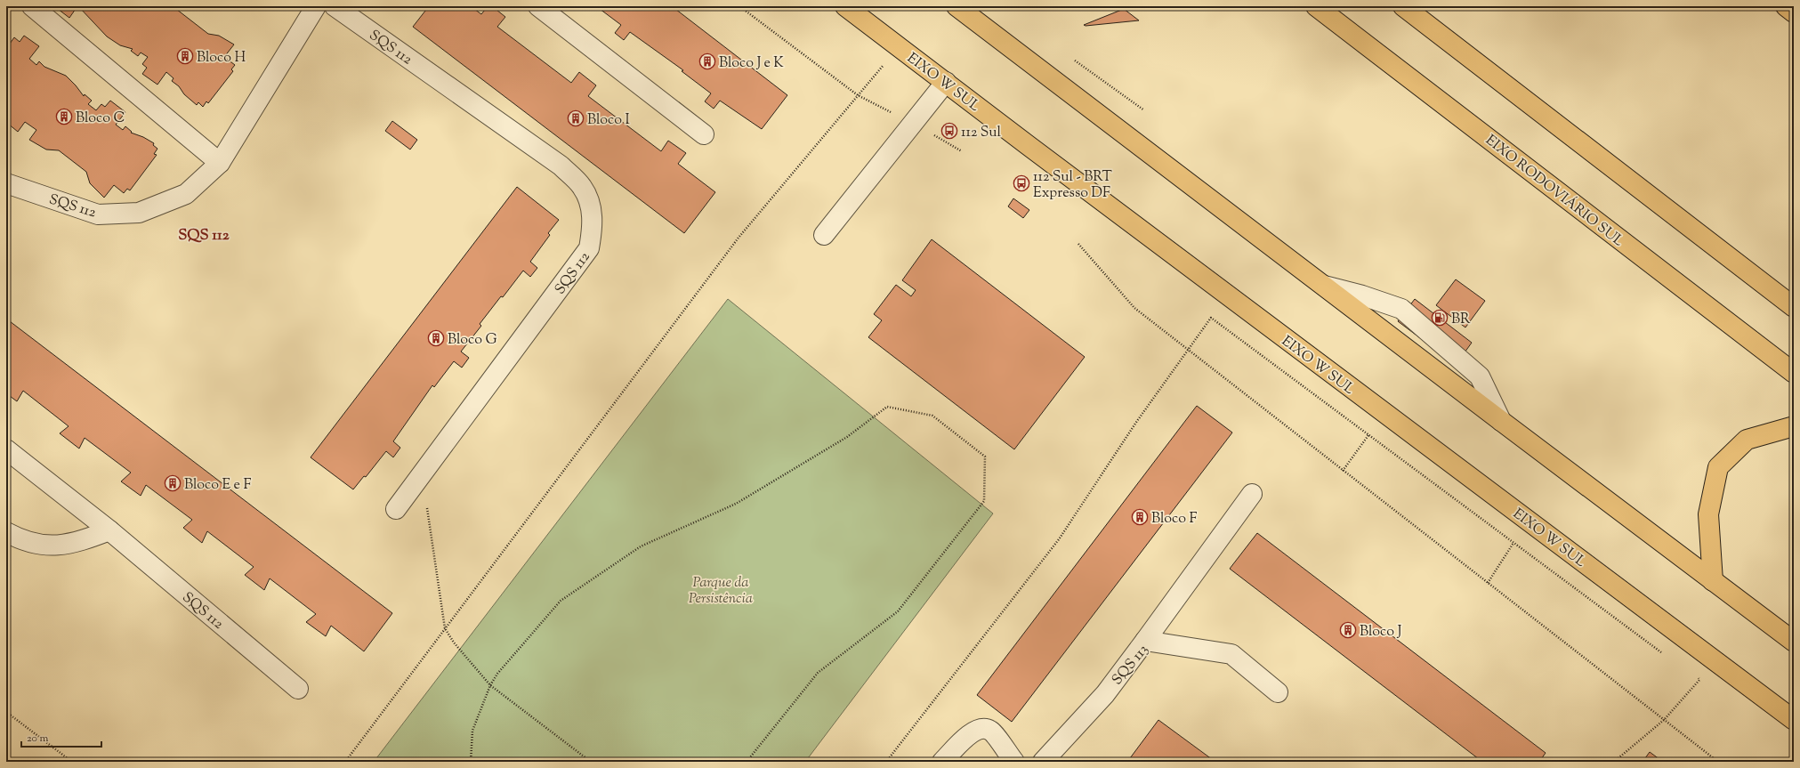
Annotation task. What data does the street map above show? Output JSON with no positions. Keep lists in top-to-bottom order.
{
  "streets": {
    "main road": ["EIXO W SUL", "EIXO RODOVIÁRIO SUL"],
    "street": ["SQS 112", "SQS 113"]
  },
  "districts": ["SQS 112"],
  "parks": ["Parque da Persistência"],
  "places": {
    "building": [
      "Bloco H",
      "Bloco J e K",
      "Bloco C",
      "Bloco I",
      "Bloco G",
      "Bloco E e F",
      "Bloco F",
      "Bloco J"
    ],
    "bus stop": ["112 Sul", "112 Sul - BRT Expresso DF"],
    "fuel station": ["BR"]
  },
  "scale_bar": "20 m"
}
